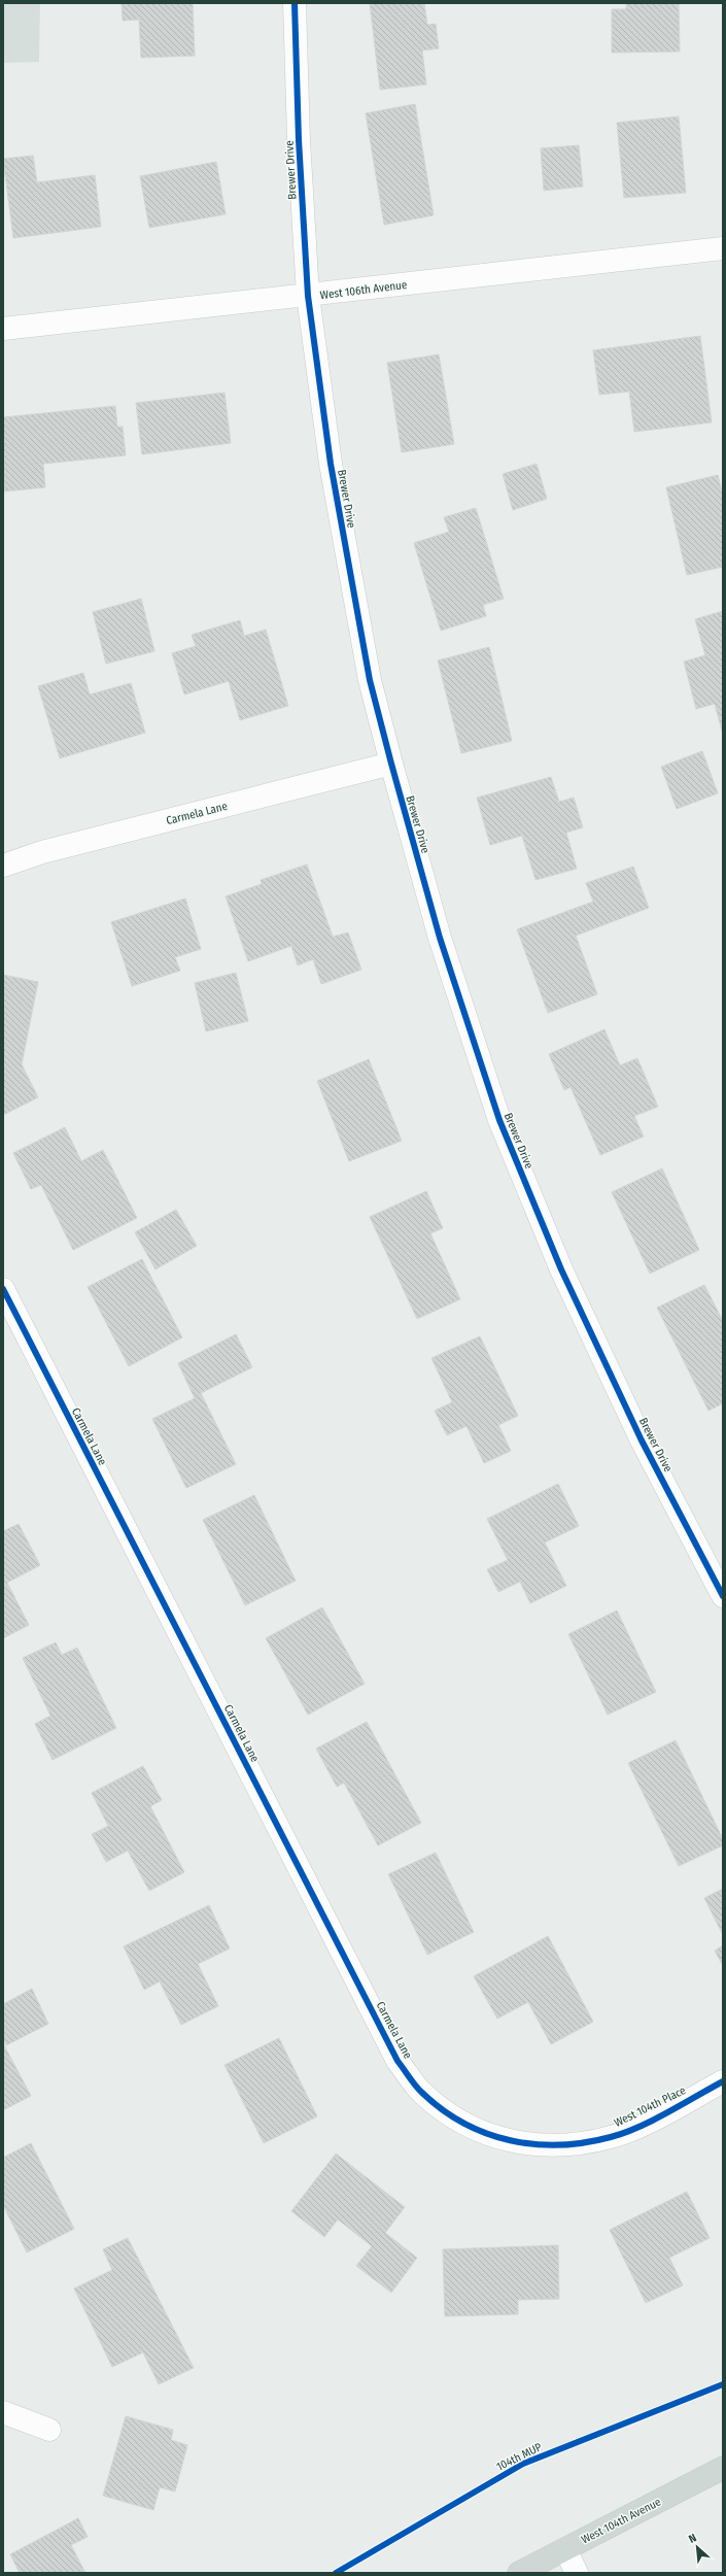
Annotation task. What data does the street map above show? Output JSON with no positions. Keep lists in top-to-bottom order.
{
  "streets": {
    "main road": ["West 104th Avenue"],
    "street": [
      "Brewer Drive",
      "West 106th Avenue",
      "Carmela Lane",
      "West 104th Place"
    ],
    "cycle path": ["104th MUP"]
  },
  "crossings": [
    ["Brewer Drive", "West 106th Avenue"],
    ["Brewer Drive", "Carmela Lane"],
    ["Carmela Lane", "West 104th Place"]
  ],
  "north": "top left"
}
